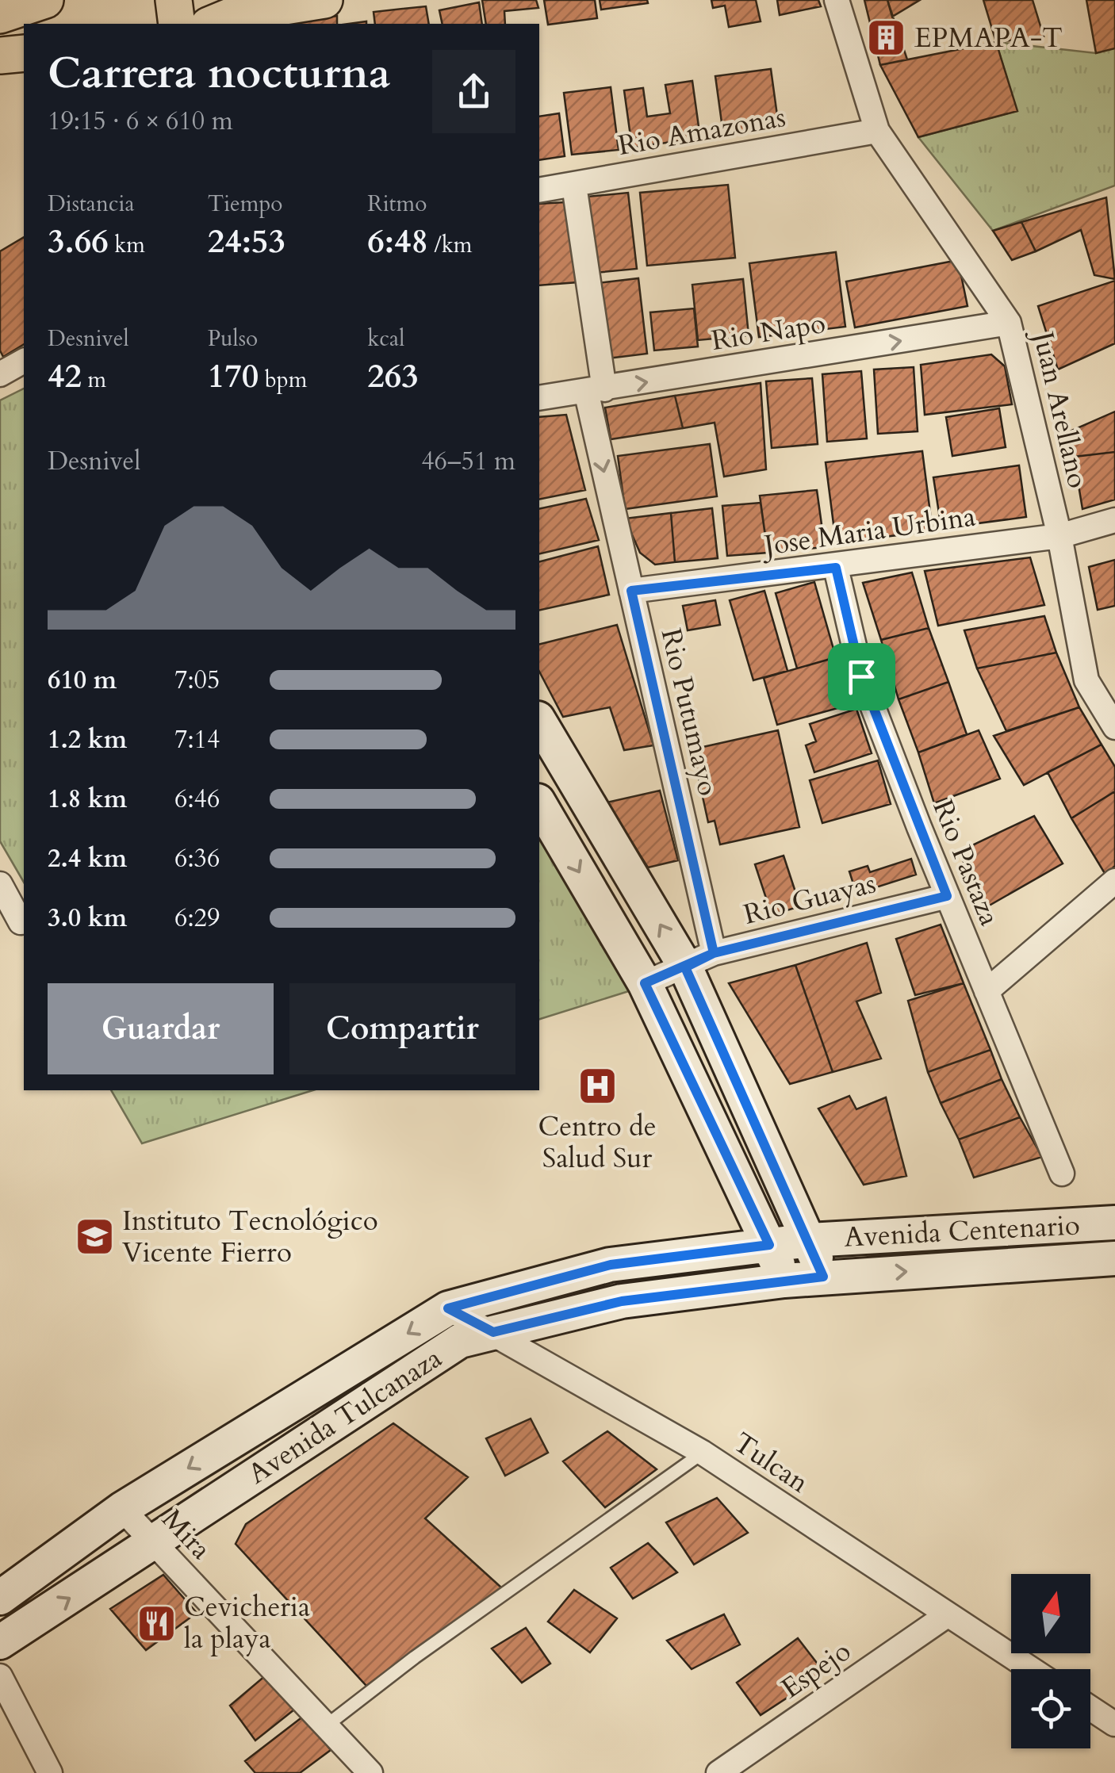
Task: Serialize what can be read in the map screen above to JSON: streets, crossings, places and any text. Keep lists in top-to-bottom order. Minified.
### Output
{"streets":{"street":["Rio Amazonas","Rio Napo","Juan Arellano","Jose Maria Urbina","Rio Putumayo","Rio Pastaza","Rio Guayas","Avenida Centenario","Avenida Tulcanaza","Tulcan","Mira","Espejo"]},"crossings":[["Rio Amazonas","Juan Arellano"],["Rio Amazonas","Rio Putumayo"],["Rio Napo","Juan Arellano"],["Rio Napo","Rio Putumayo"],["Juan Arellano","Jose Maria Urbina"],["Jose Maria Urbina","Rio Putumayo"],["Jose Maria Urbina","Rio Pastaza"],["Rio Putumayo","Rio Guayas"],["Rio Putumayo","Avenida Centenario"],["Rio Pastaza","Rio Guayas"],["Rio Guayas","Avenida Centenario"],["Avenida Centenario","Avenida Tulcanaza"],["Avenida Tulcanaza","Tulcan"],["Avenida Tulcanaza","Mira"],["Tulcan","Espejo"]],"one_way":["Rio Napo"],"places":{"building":["EPMAPA-T"],"hospital":["Centro de Salud Sur"],"school or university":["Instituto Tecnológico Vicente Fierro"],"restaurant":["Cevicheria la playa"]},"north":"top","page":{"heading":["Carrera nocturna","19:15 · 6 × 610 m"],"stats":[["Distancia","3.66 km"],["Tiempo","24:53"],["Ritmo","6:48 /km"],["Desnivel","42 m"],["Pulso","170 bpm"],["kcal","263"]],"chart":["Desnivel","46–51 m"],"list":[{"name":"610 m","note":"7:05"},{"name":"1.2 km","note":"7:14"},{"name":"1.8 km","note":"6:46"},{"name":"2.4 km","note":"6:36"},{"name":"3.0 km","note":"6:29"}],"buttons":["Guardar","Compartir"]}}
